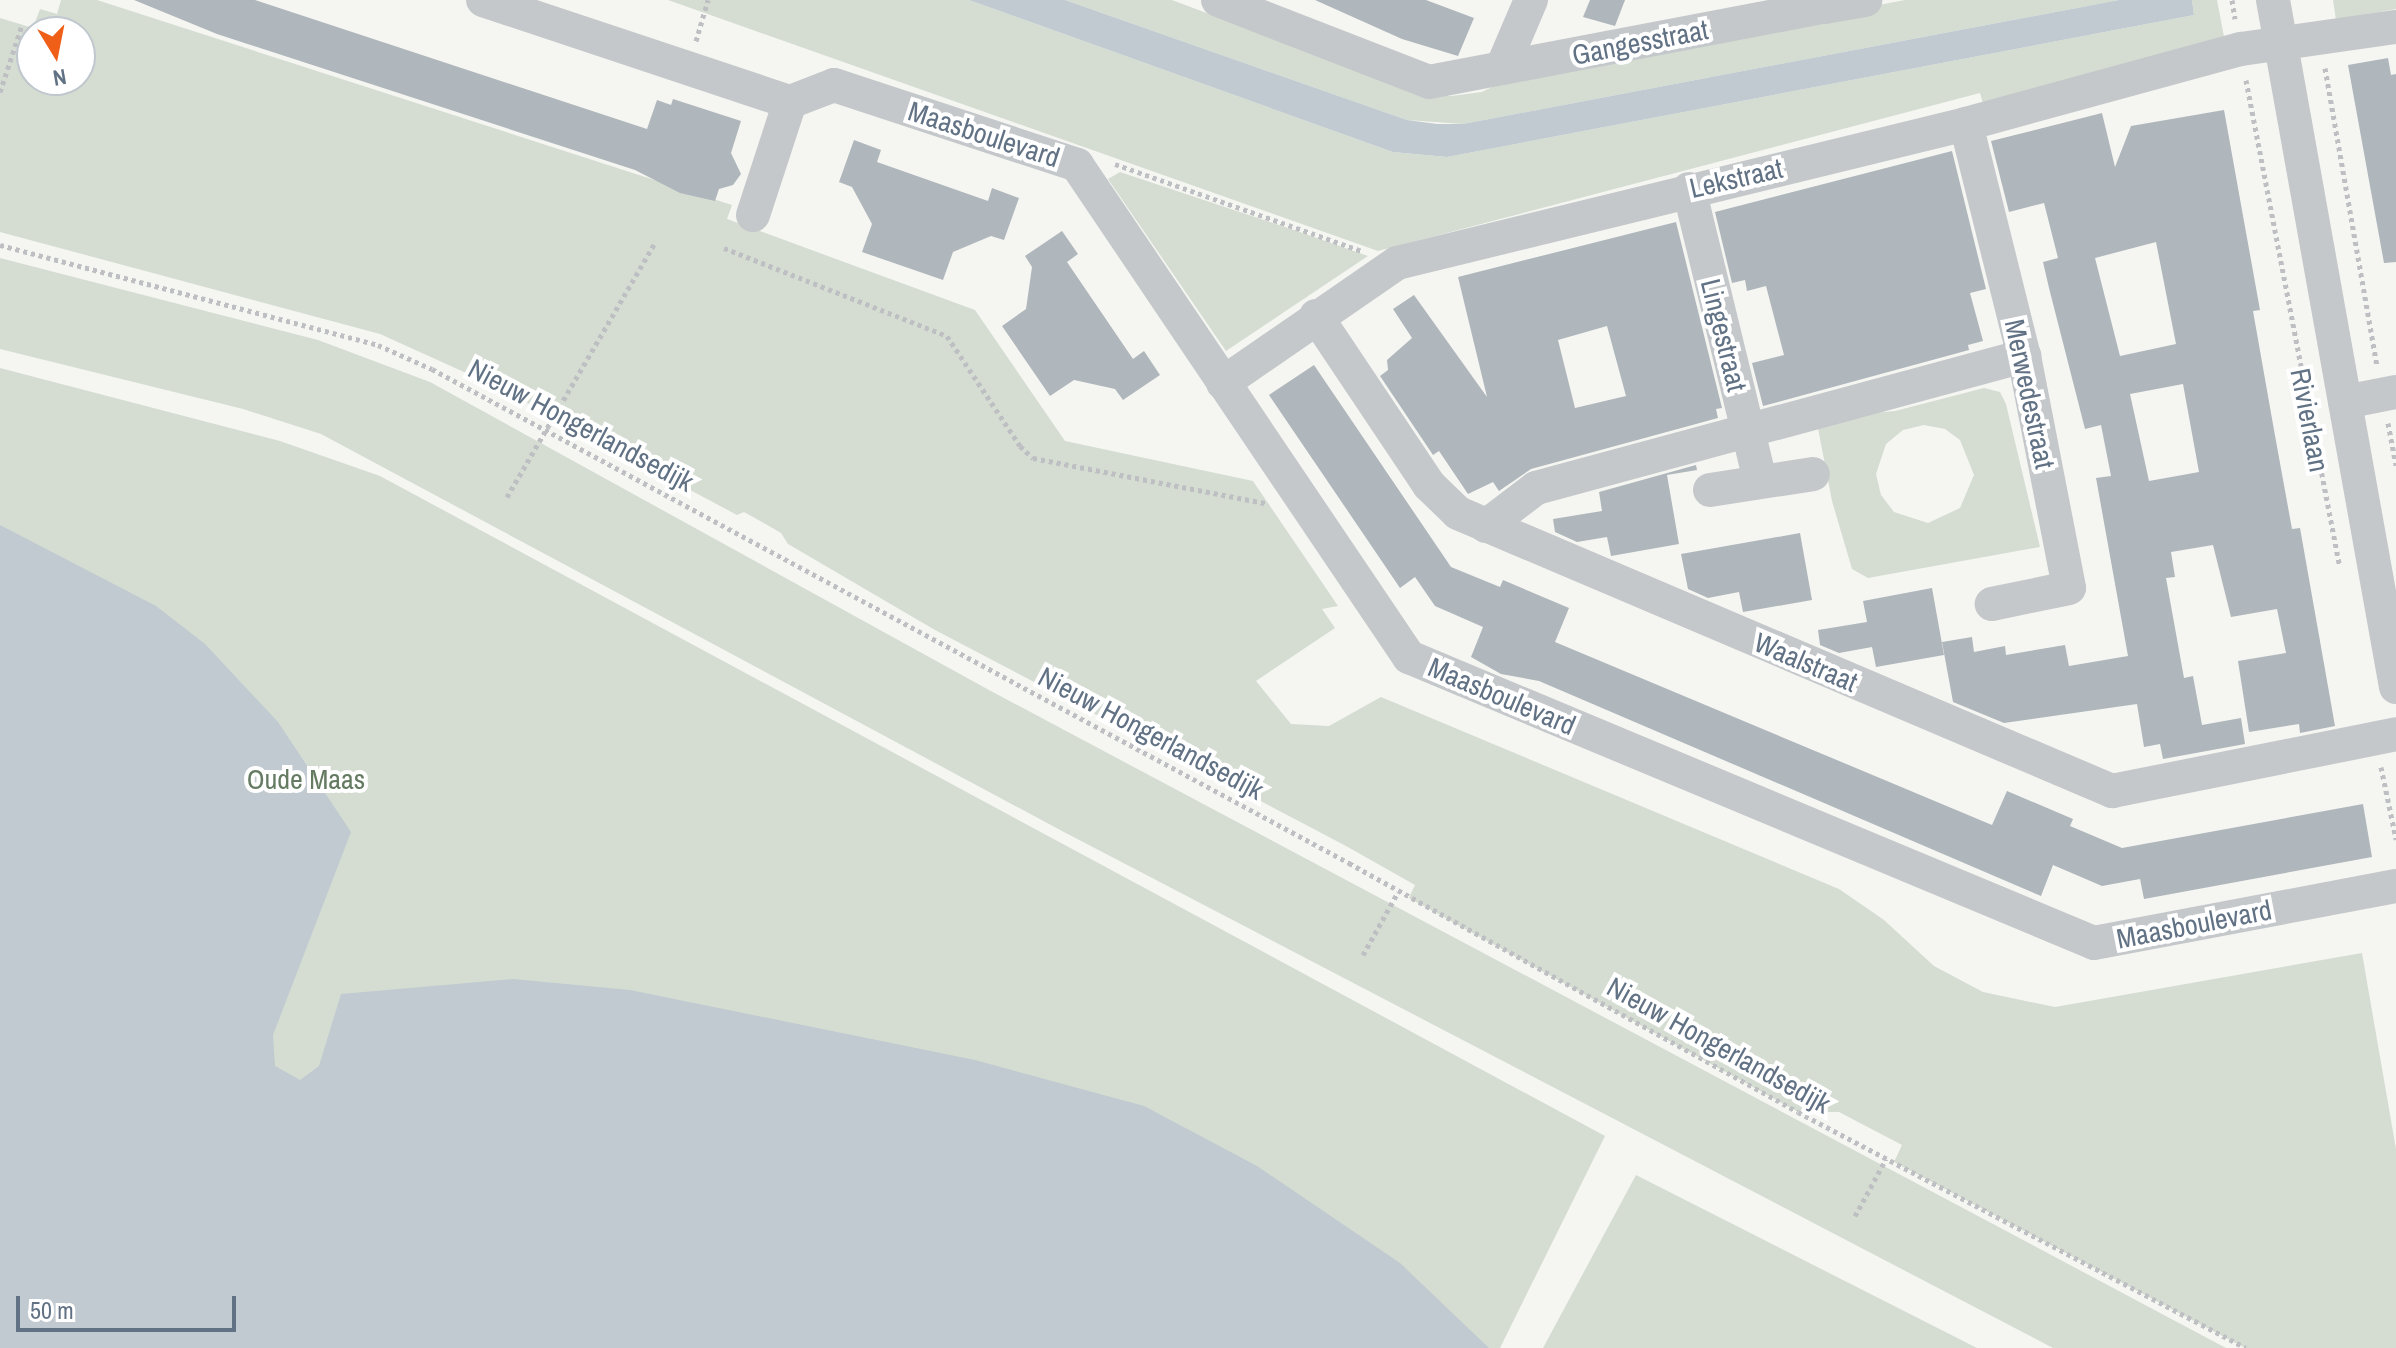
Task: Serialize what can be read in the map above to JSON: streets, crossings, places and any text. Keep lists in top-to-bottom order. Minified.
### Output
{"streets":{"street":["Gangesstraat","Maasboulevard","Lekstraat","Lingestraat","Merwedestraat","Rivierlaan","Waalstraat"],"path":["Nieuw Hongerlandsedijk"]},"crossings":[["Maasboulevard","Lekstraat"],["Lekstraat","Lingestraat"],["Lekstraat","Merwedestraat"],["Lekstraat","Rivierlaan"],["Lekstraat","Waalstraat"]],"parks":["Oude Maas"],"scale_bar":"50 m","north":"bottom"}
